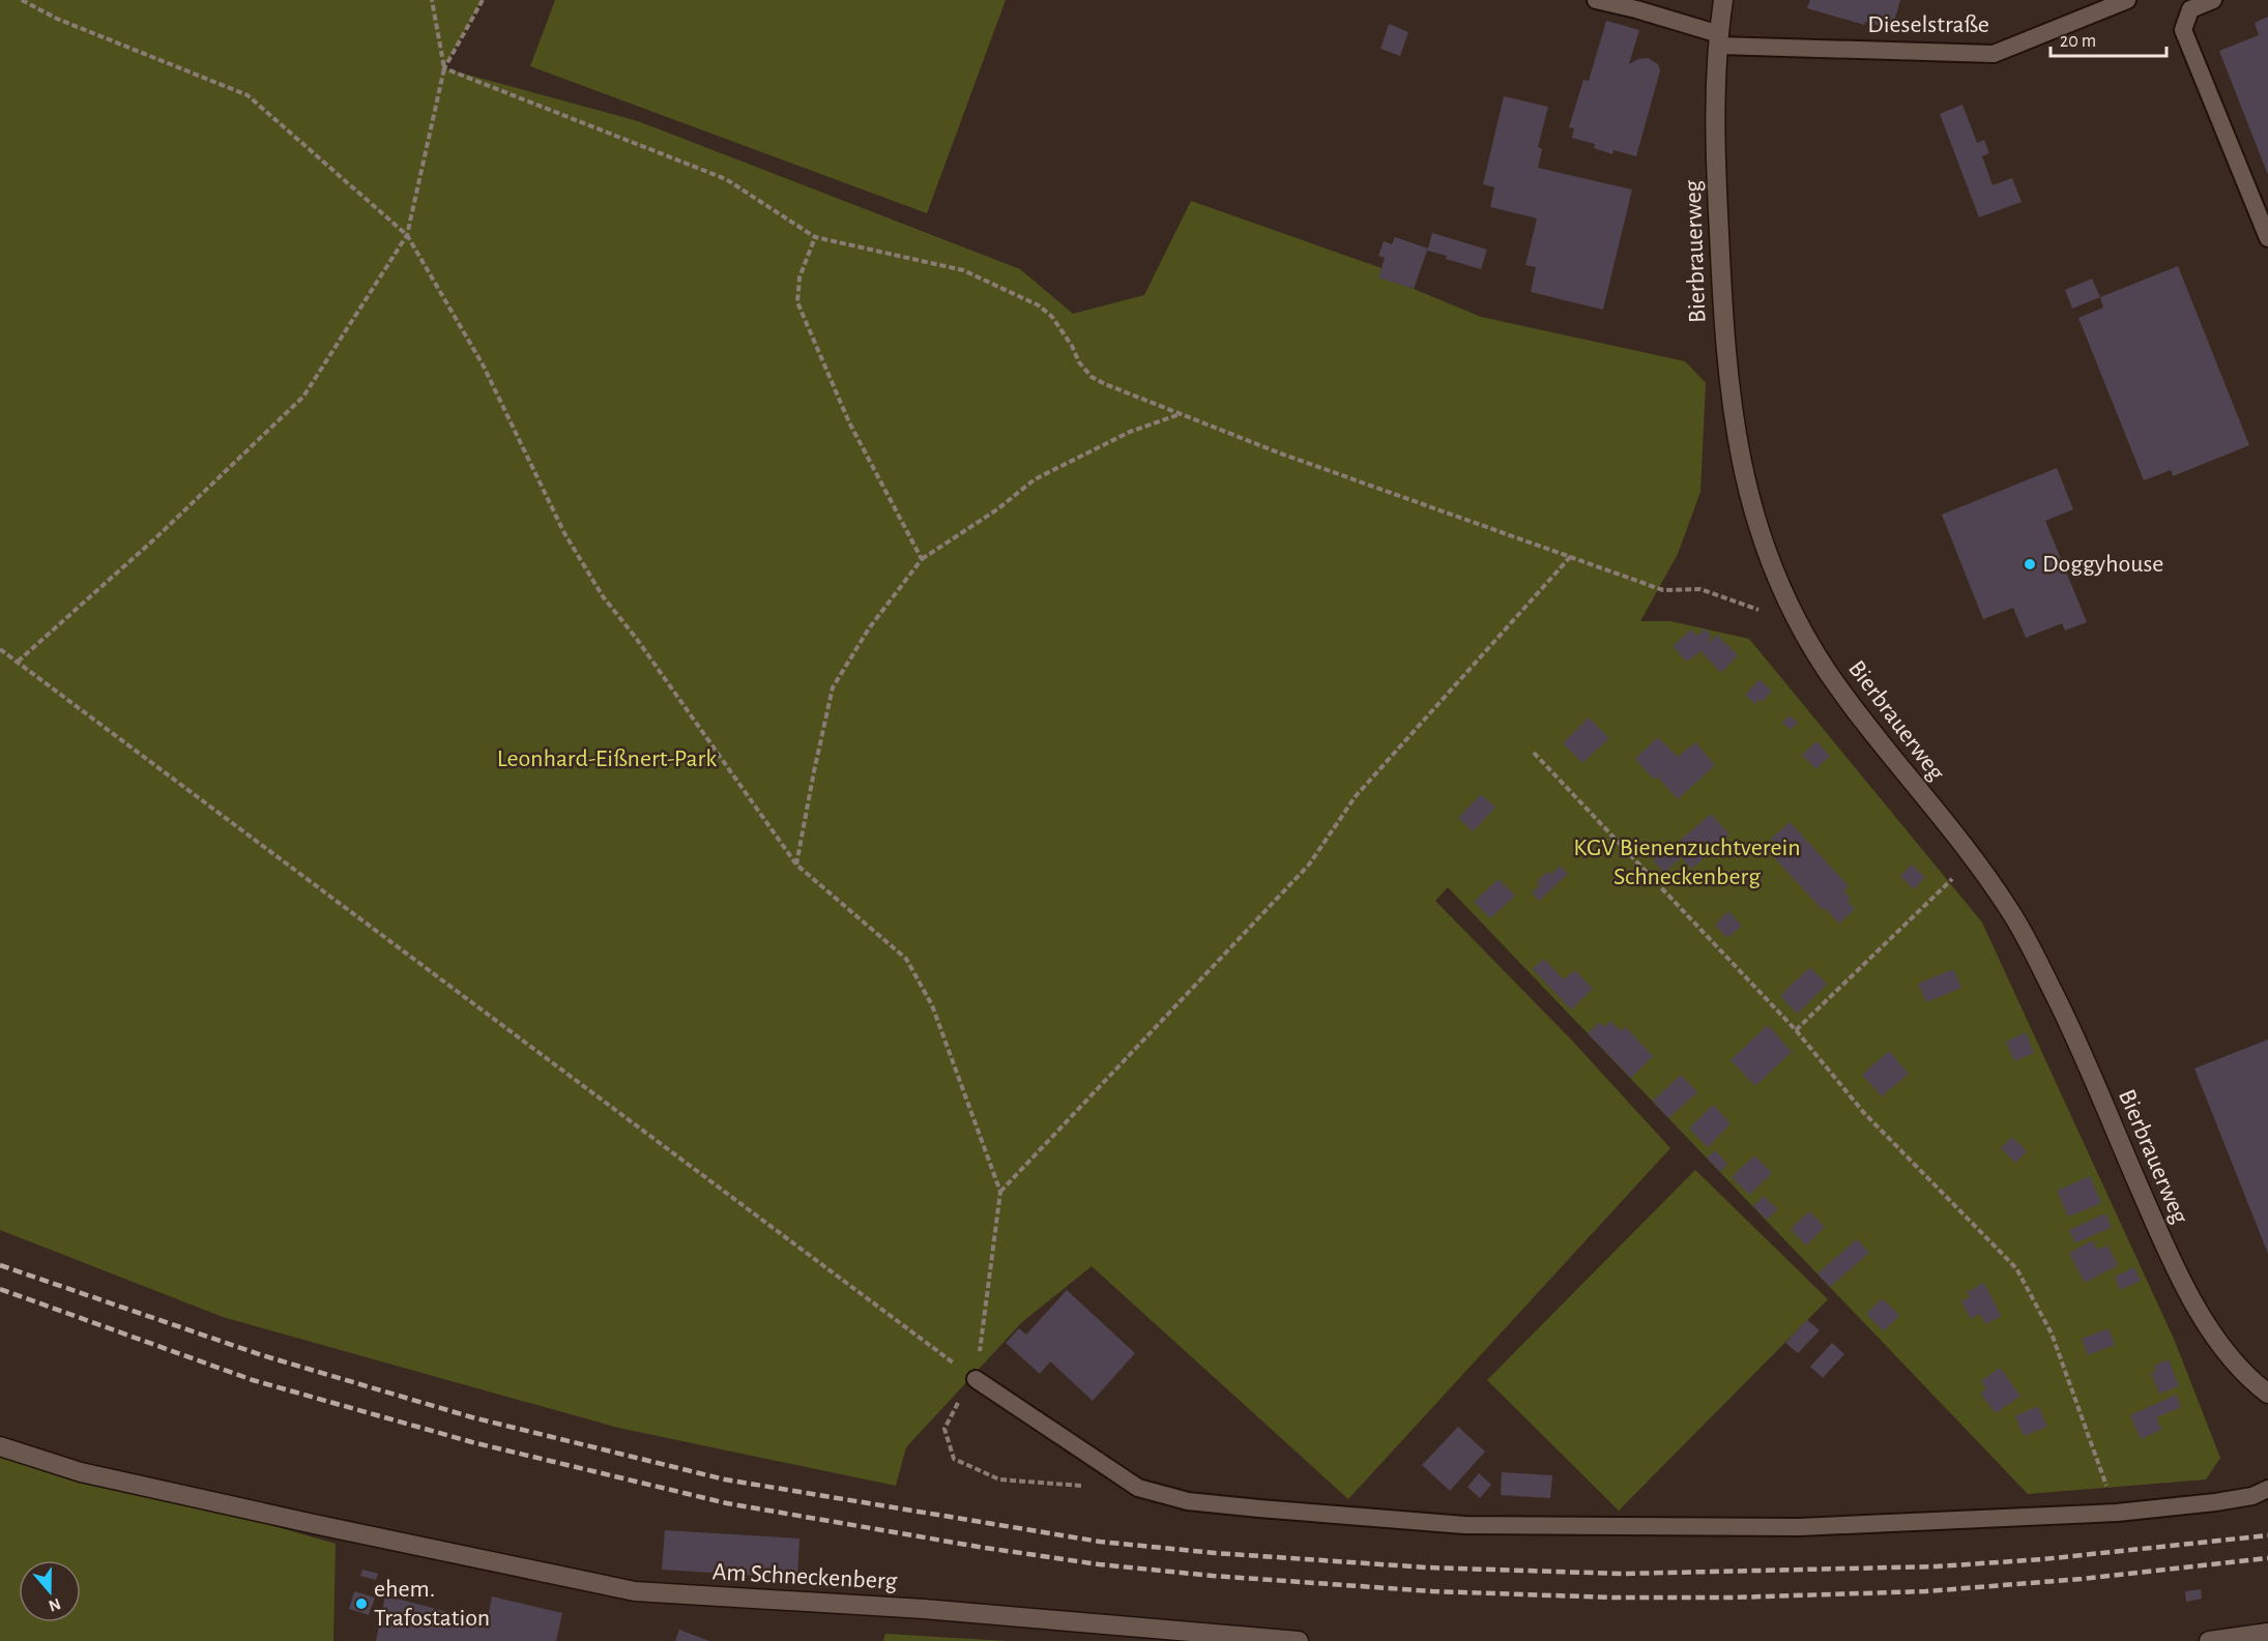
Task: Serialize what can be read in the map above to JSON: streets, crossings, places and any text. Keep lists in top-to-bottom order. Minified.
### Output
{"streets":{"street":["Bierbrauerweg","Am Schneckenberg"],"lane":["Dieselstraße"]},"crossings":[["Dieselstraße","Bierbrauerweg"]],"parks":["Leonhard-Eißnert-Park","KGV Bienenzuchtverein Schneckenberg"],"places":["Doggyhouse","ehem. Trafostation"],"scale_bar":"20 m","north":"bottom"}
